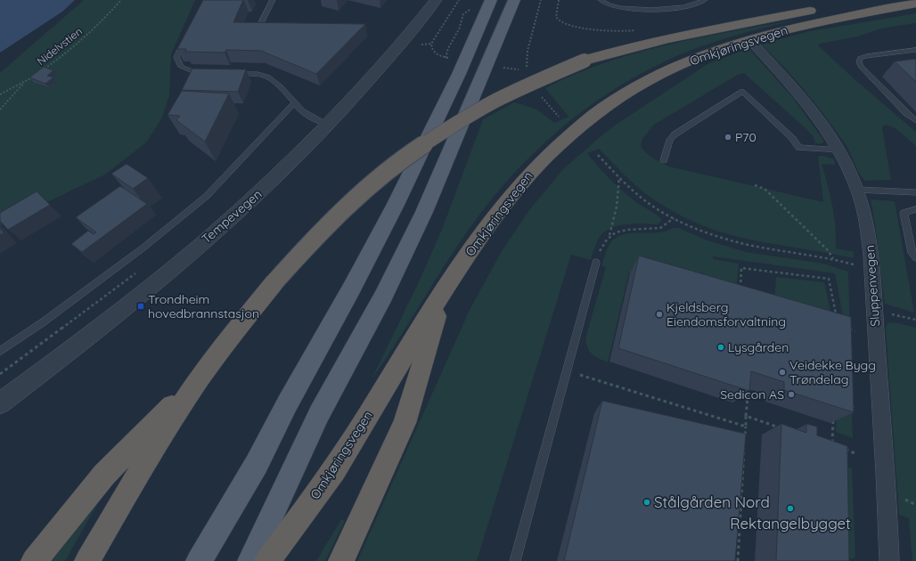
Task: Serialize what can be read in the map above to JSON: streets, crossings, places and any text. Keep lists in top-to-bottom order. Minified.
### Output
{"streets":{"highway":["Omkjøringsvegen"],"street":["Tempevegen","Sluppenvegen"],"path":["Nidelvstien"]},"places":{"other":["P70","Kjeldsberg Eiendomsforvaltning","Lysgården","Veidekke Bygg Trøndelag","Sedicon AS","Stålgården Nord","Rektangelbygget"],"transit":["Trondheim hovedbrannstasjon"]}}
